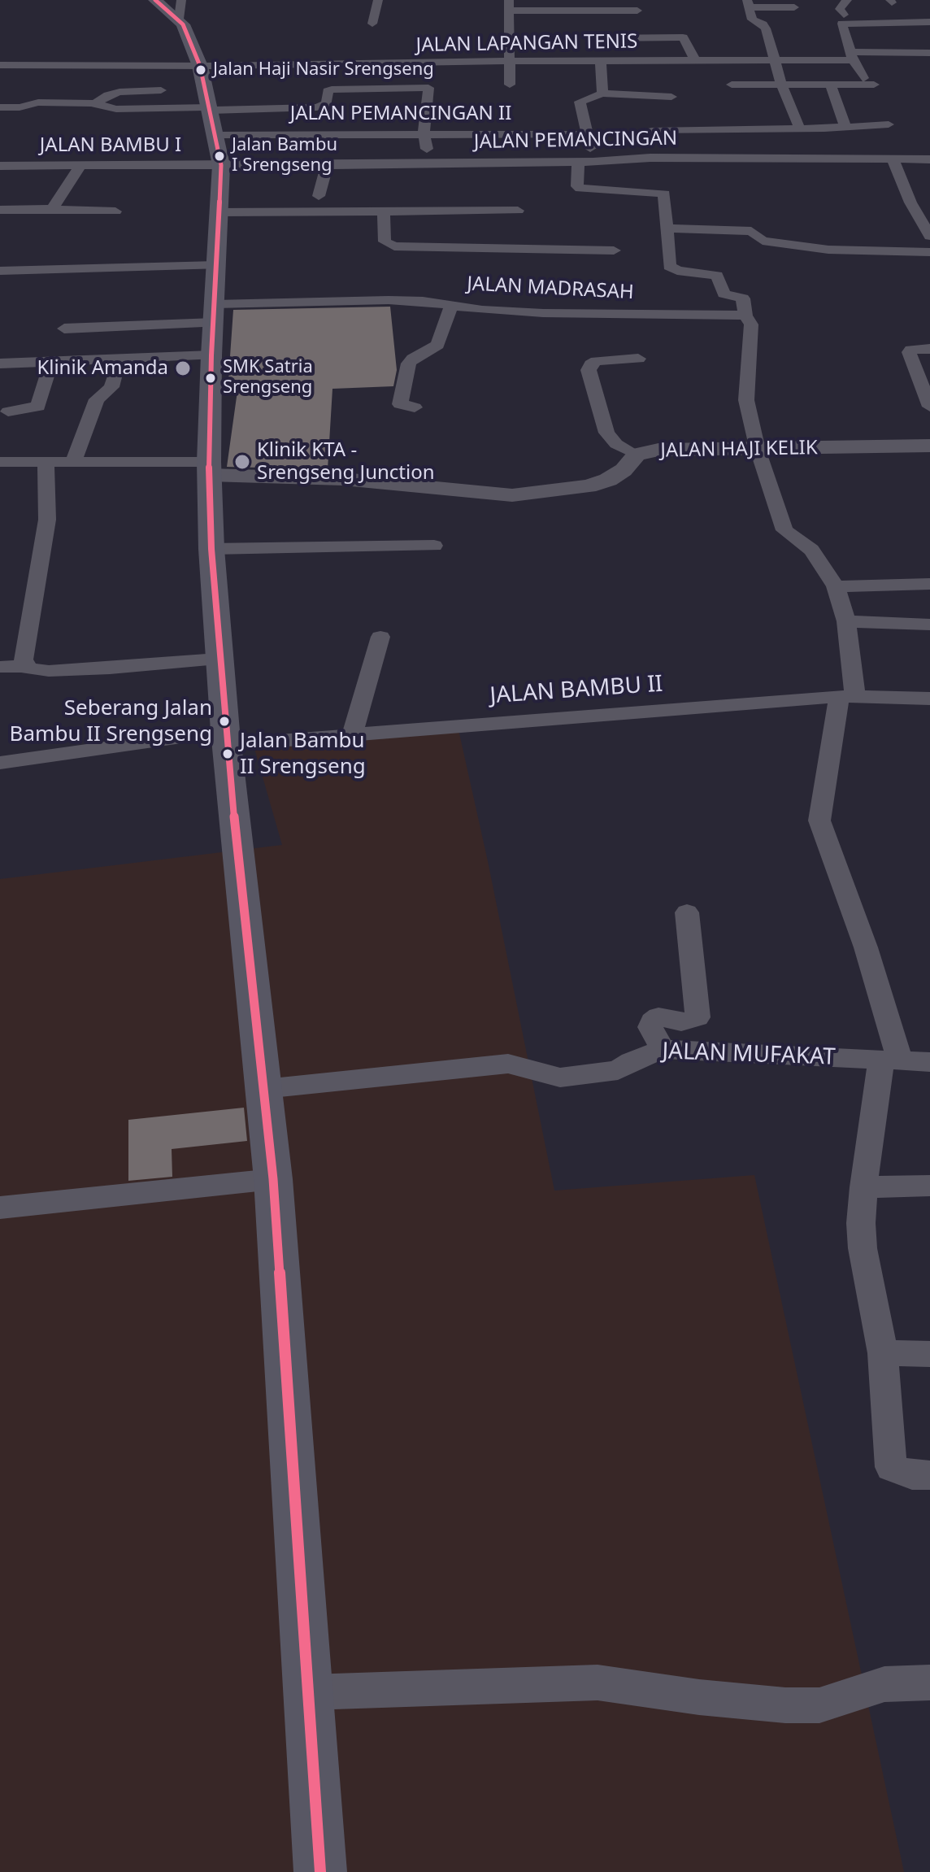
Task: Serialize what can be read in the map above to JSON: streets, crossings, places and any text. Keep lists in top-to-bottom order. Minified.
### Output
{"streets":{"street":["JALAN LAPANGAN TENIS","JALAN PEMANCINGAN II","JALAN PEMANCINGAN","JALAN BAMBU I","JALAN MADRASAH","JALAN HAJI KELIK","JALAN BAMBU II","JALAN MUFAKAT"]},"crossings":[["JALAN PEMANCINGAN II","JALAN PEMANCINGAN"],["JALAN PEMANCINGAN II","JALAN BAMBU I"],["JALAN PEMANCINGAN","JALAN BAMBU I"]],"places":["Jalan Haji Nasir Srengseng","Jalan Bambu I Srengseng","Klinik Amanda","SMK Satria Srengseng","Klinik KTA - Srengseng Junction","Seberang Jalan Bambu II Srengseng","Jalan Bambu II Srengseng"]}
